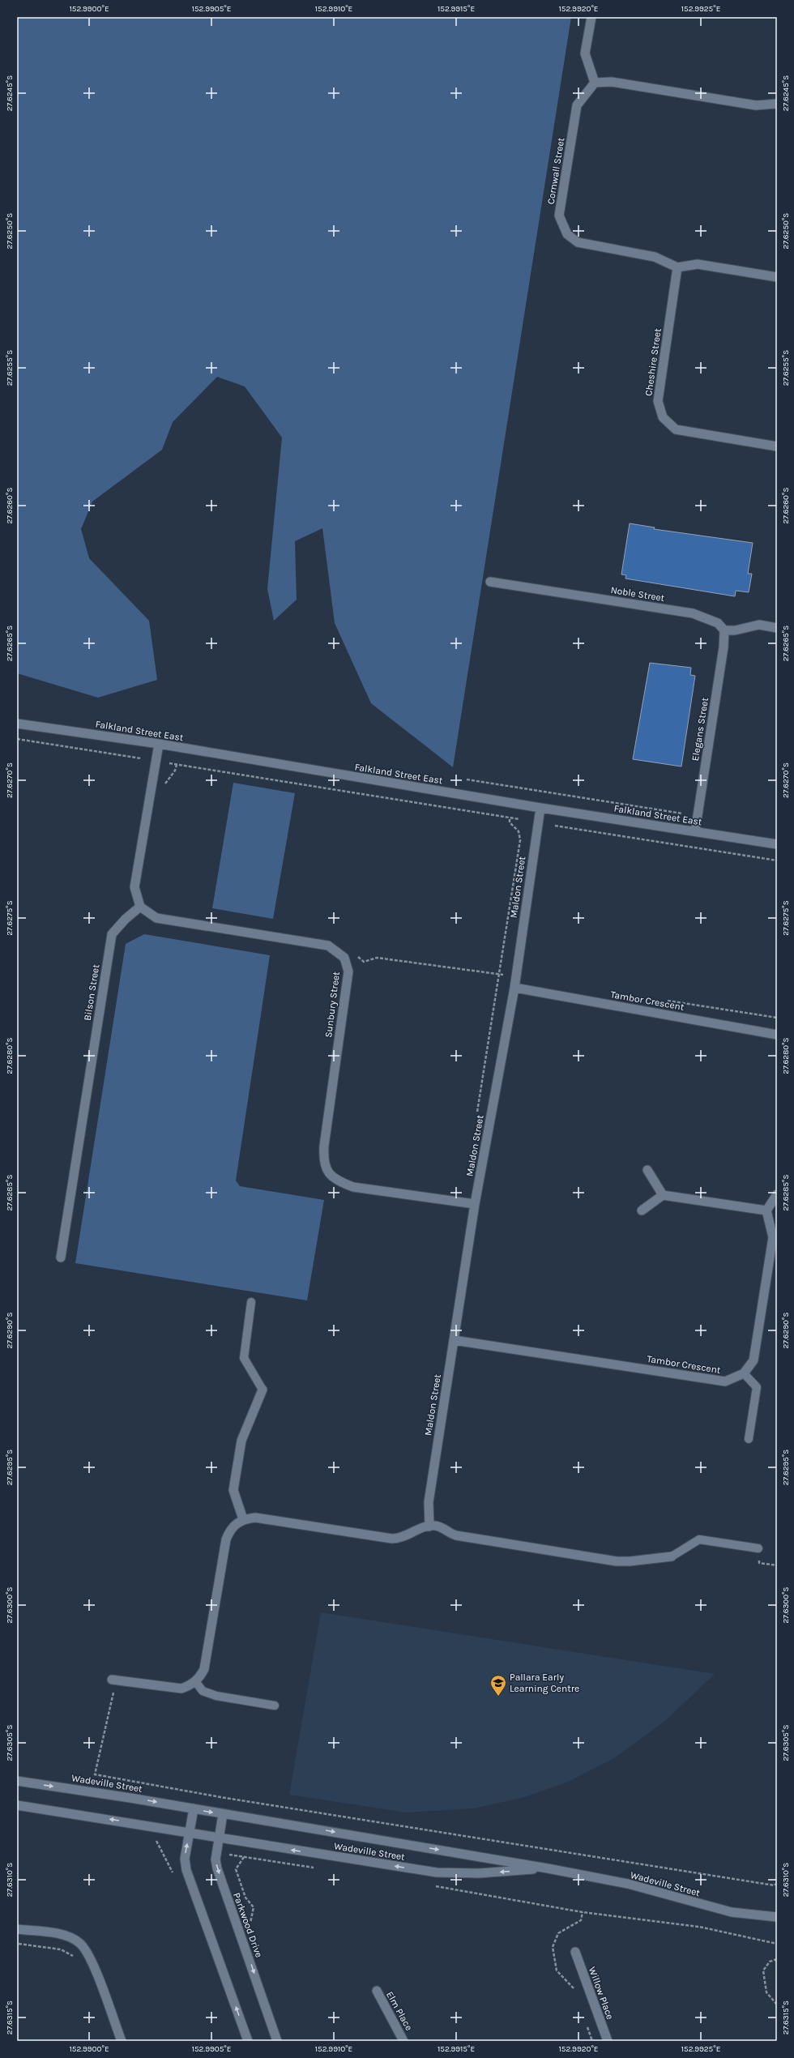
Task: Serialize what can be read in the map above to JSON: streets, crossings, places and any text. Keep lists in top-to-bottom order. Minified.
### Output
{"streets":{"street":["Cornwall Street","Cheshire Street","Noble Street","Elegans Street","Falkland Street East","Maldon Street","Bilson Street","Tambor Crescent","Sunbury Street","Wadeville Street","Parkwood Drive","Willow Place","Elm Place"]},"crossings":[["Cornwall Street","Cheshire Street"],["Noble Street","Elegans Street"],["Elegans Street","Falkland Street East"],["Falkland Street East","Maldon Street"],["Maldon Street","Tambor Crescent"],["Maldon Street","Sunbury Street"],["Bilson Street","Sunbury Street"],["Wadeville Street","Parkwood Drive"]],"places":{"school or university":["Pallara Early Learning Centre"]},"coordinates":["152.9900°E","152.9905°E","152.9910°E","152.9915°E","152.9920°E","152.9925°E","27.6245°S","27.6250°S","27.6255°S","27.6260°S","27.6265°S","27.6270°S","27.6275°S","27.6280°S","27.6285°S","27.6290°S","27.6295°S","27.6300°S","27.6305°S","27.6310°S","27.6315°S"]}
